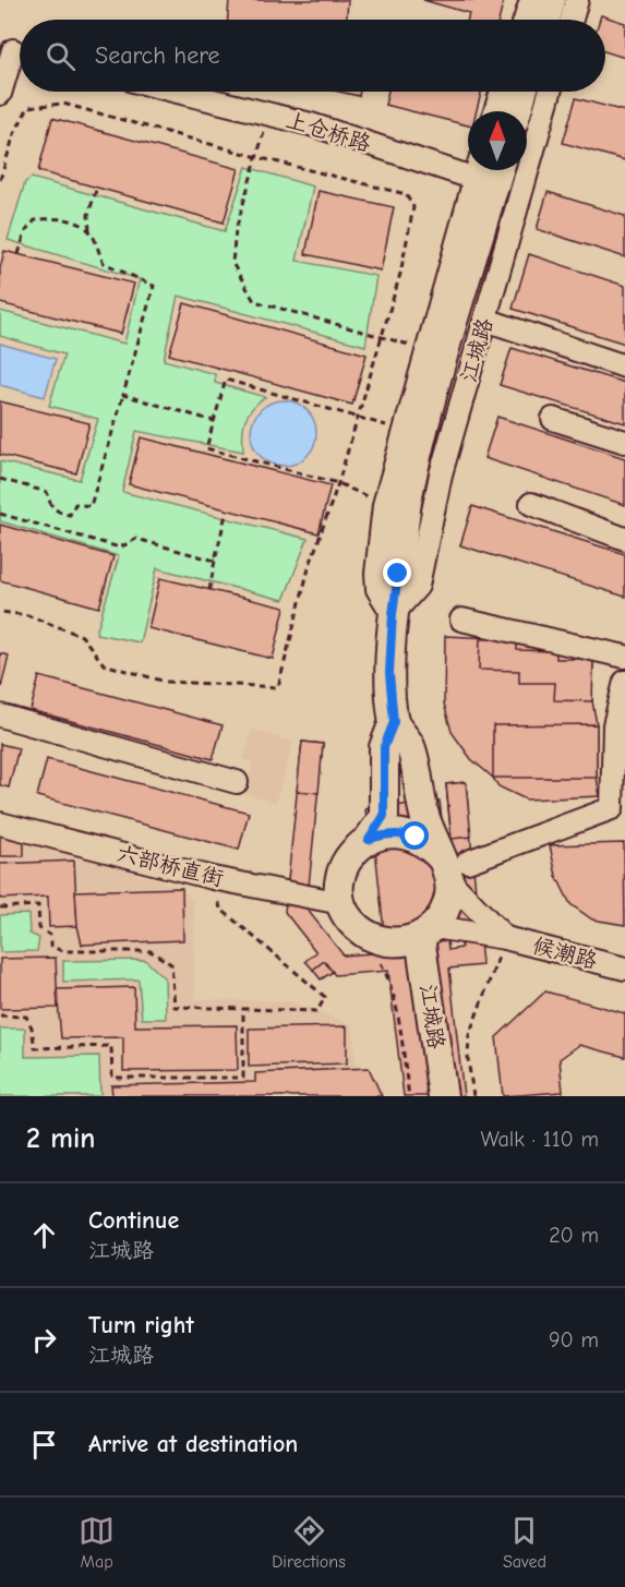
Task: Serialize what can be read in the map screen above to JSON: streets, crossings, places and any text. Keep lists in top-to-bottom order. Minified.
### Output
{"streets":{"main road":["江城路"],"street":["上仓桥路","六部桥直街","候潮路"]},"crossings":[["上仓桥路","江城路"],["江城路","六部桥直街"],["江城路","候潮路"],["六部桥直街","候潮路"]],"north":"top","page":{"search":"Search here","heading":["2 min","Walk · 110 m"],"list":[["Continue","江城路","20 m"],["Turn right","江城路","90 m"],"Arrive at destination"],"nav":["Map","Directions","Saved"]}}
